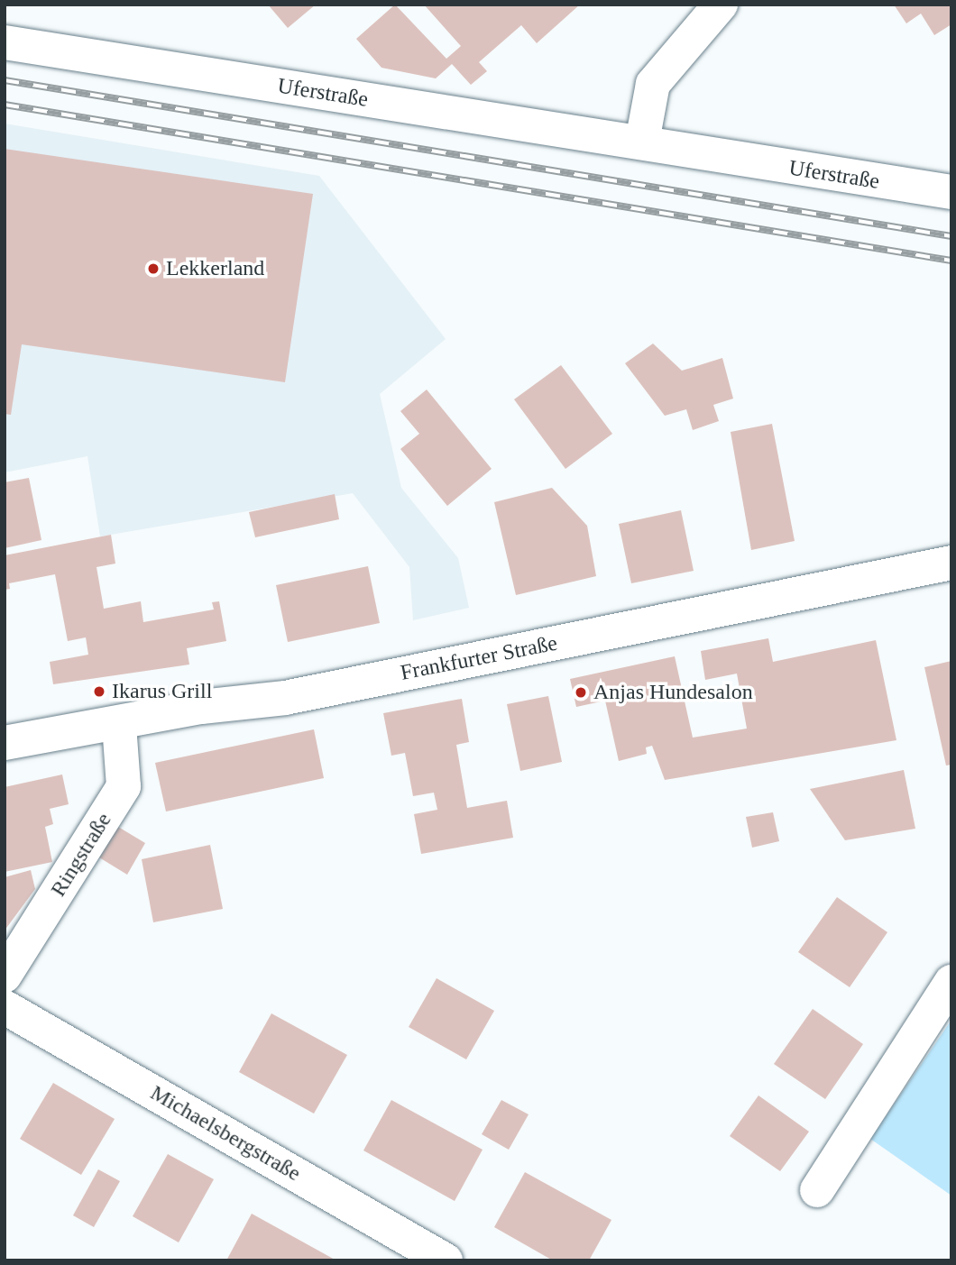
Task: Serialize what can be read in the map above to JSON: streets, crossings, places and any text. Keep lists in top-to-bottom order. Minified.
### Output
{"streets":{"street":["Uferstraße","Frankfurter Straße","Ringstraße","Michaelsbergstraße"]},"crossings":[["Frankfurter Straße","Ringstraße"]],"places":["Lekkerland","Ikarus Grill","Anjas Hundesalon"]}
